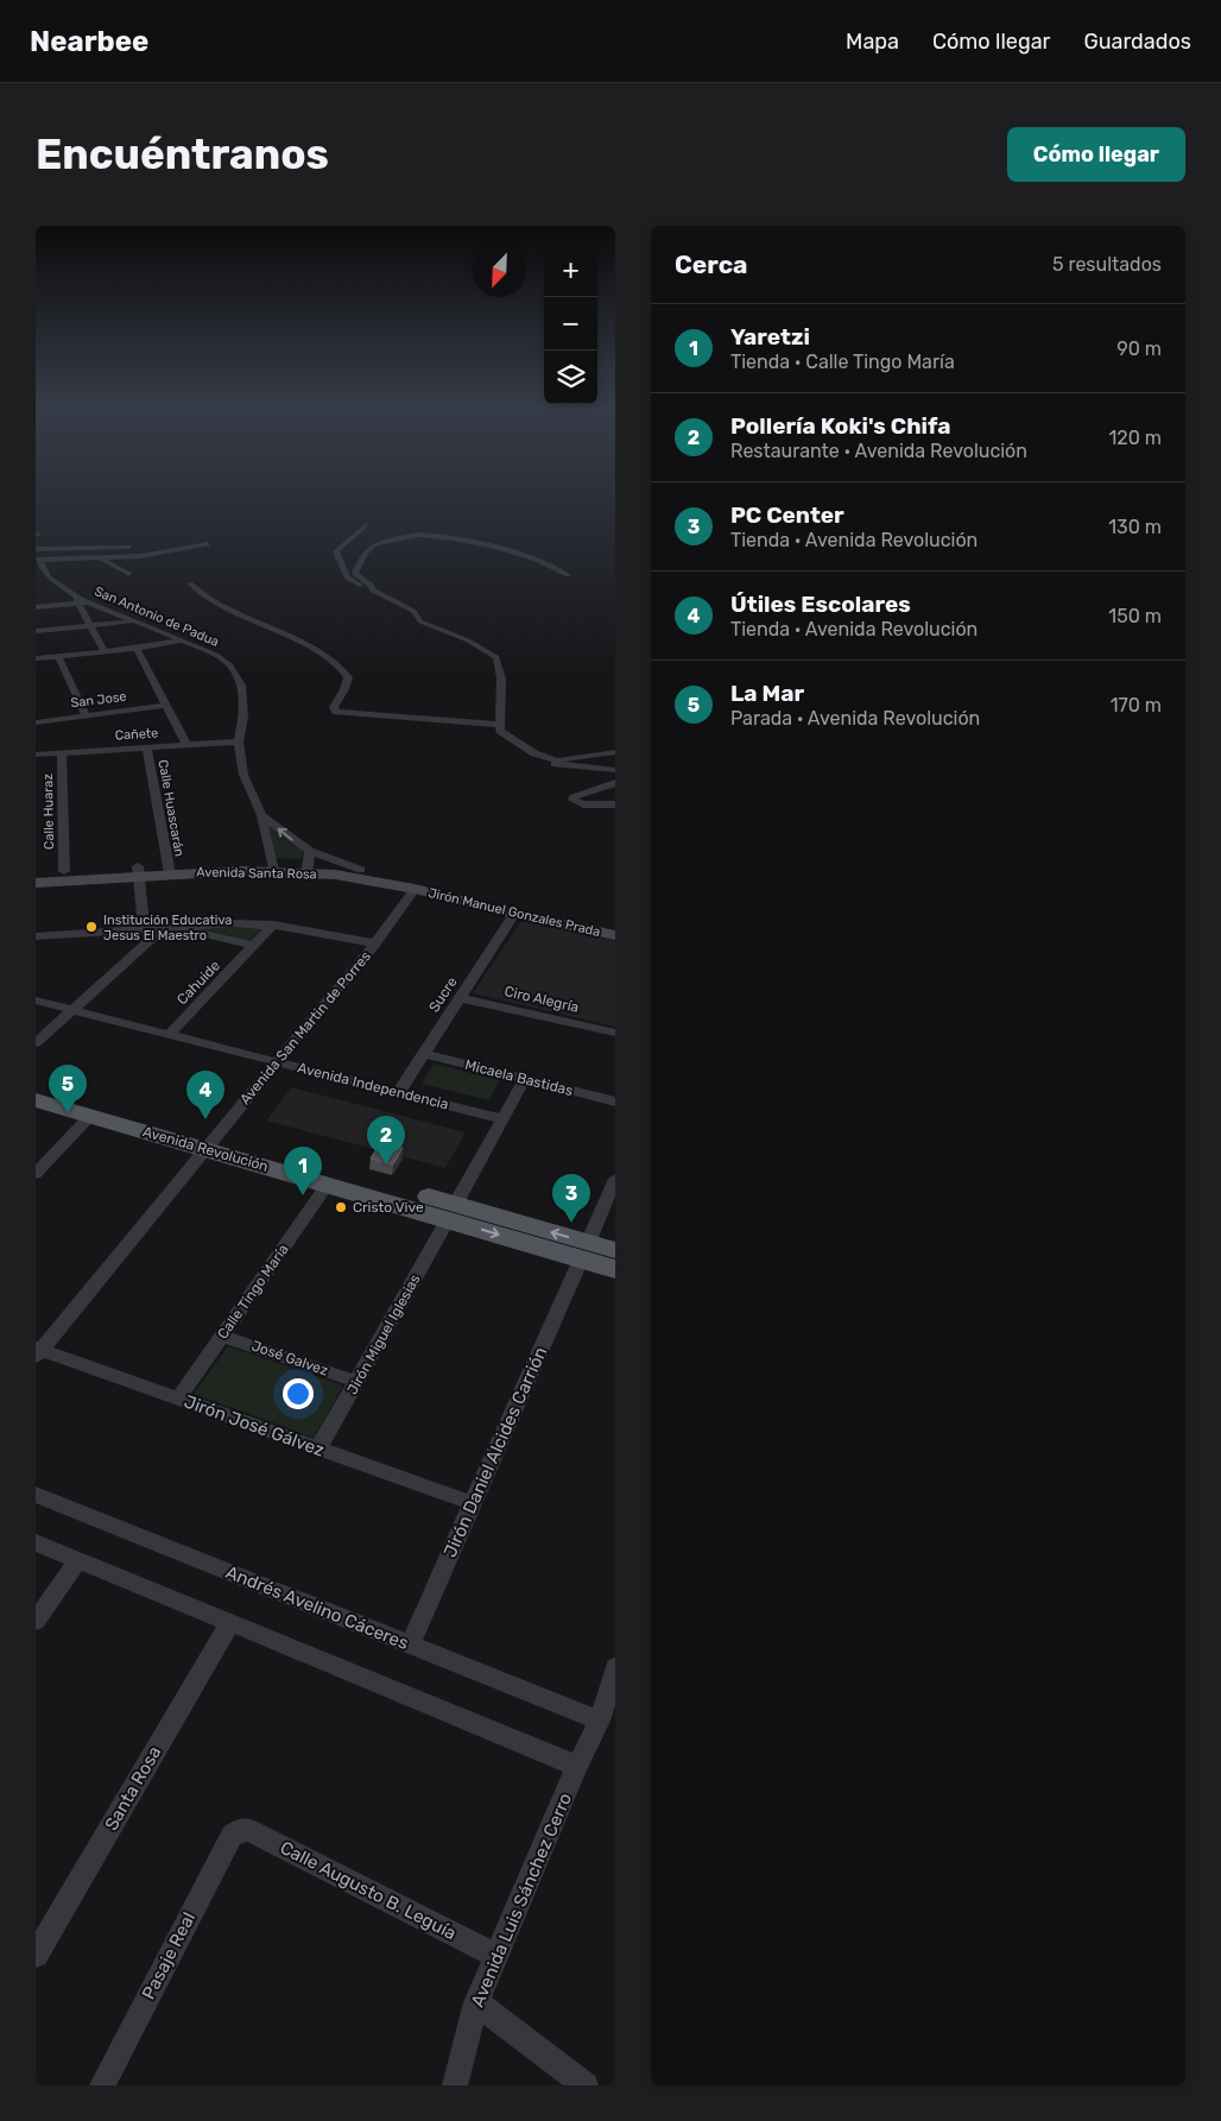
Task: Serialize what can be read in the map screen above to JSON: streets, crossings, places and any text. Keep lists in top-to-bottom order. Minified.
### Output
{"streets":{"main road":["Avenida Revolución"],"street":["San Antonio de Padua","San Jose","Cañete","Calle Huascarán","Calle Huaraz","Avenida Santa Rosa","Jirón Manuel Gonzales Prada","Cahuide","Sucre","Ciro Alegría","Avenida San Martin de Porres","Micaela Bastidas","Avenida Independencia","Calle Tingo María","Jirón Miguel Iglesias","José Galvez","Jirón José Gálvez","Jirón Daniel Alcides Carrión","Andrés Avelino Cáceres","Santa Rosa","Calle Augusto B. Leguía","Avenida Luis Sánchez Cerro","Pasaje Real"]},"crossings":[["San Antonio de Padua","Cañete"],["San Antonio de Padua","Avenida Santa Rosa"],["Cañete","Calle Huascarán"],["Cañete","Calle Huaraz"],["Calle Huascarán","Avenida Santa Rosa"],["Calle Huaraz","Avenida Santa Rosa"],["Avenida Santa Rosa","Jirón Manuel Gonzales Prada"],["Avenida Santa Rosa","Avenida San Martin de Porres"],["Jirón Manuel Gonzales Prada","Sucre"],["Jirón Manuel Gonzales Prada","Avenida San Martin de Porres"],["Cahuide","Avenida Independencia"],["Sucre","Ciro Alegría"],["Sucre","Micaela Bastidas"],["Sucre","Avenida Independencia"],["Avenida San Martin de Porres","Avenida Independencia"],["Avenida San Martin de Porres","Avenida Revolución"],["Avenida San Martin de Porres","Jirón José Gálvez"],["Micaela Bastidas","Jirón Miguel Iglesias"],["Avenida Independencia","Jirón Miguel Iglesias"],["Avenida Revolución","Calle Tingo María"],["Avenida Revolución","Jirón Miguel Iglesias"],["Avenida Revolución","Jirón Daniel Alcides Carrión"],["Calle Tingo María","José Galvez"],["Calle Tingo María","Jirón José Gálvez"],["Jirón Miguel Iglesias","José Galvez"],["Jirón Miguel Iglesias","Jirón José Gálvez"],["Jirón José Gálvez","Jirón Daniel Alcides Carrión"],["Jirón Daniel Alcides Carrión","Andrés Avelino Cáceres"],["Andrés Avelino Cáceres","Avenida Luis Sánchez Cerro"],["Calle Augusto B. Leguía","Avenida Luis Sánchez Cerro"],["Calle Augusto B. Leguía","Pasaje Real"]],"places":["Institución Educativa Jesus El Maestro","Cristo Vive"],"north":"bottom left","page":{"header":"Nearbee","nav":["Mapa","Cómo llegar","Guardados"],"buttons":"Cómo llegar","title":"Encuéntranos","heading":["Cerca","5 resultados"],"map_buttons":["+","−"],"list":[{"mark":"1","name":"Yaretzi","note":"Tienda · Calle Tingo María","value":"90 m"},{"mark":"2","name":"Pollería Koki's Chifa","note":"Restaurante · Avenida Revolución","value":"120 m"},{"mark":"3","name":"PC Center","note":"Tienda · Avenida Revolución","value":"130 m"},{"mark":"4","name":"Útiles Escolares","note":"Tienda · Avenida Revolución","value":"150 m"},{"mark":"5","name":"La Mar","note":"Parada · Avenida Revolución","value":"170 m"}],"pins":["5","4","2","1","3"]}}
